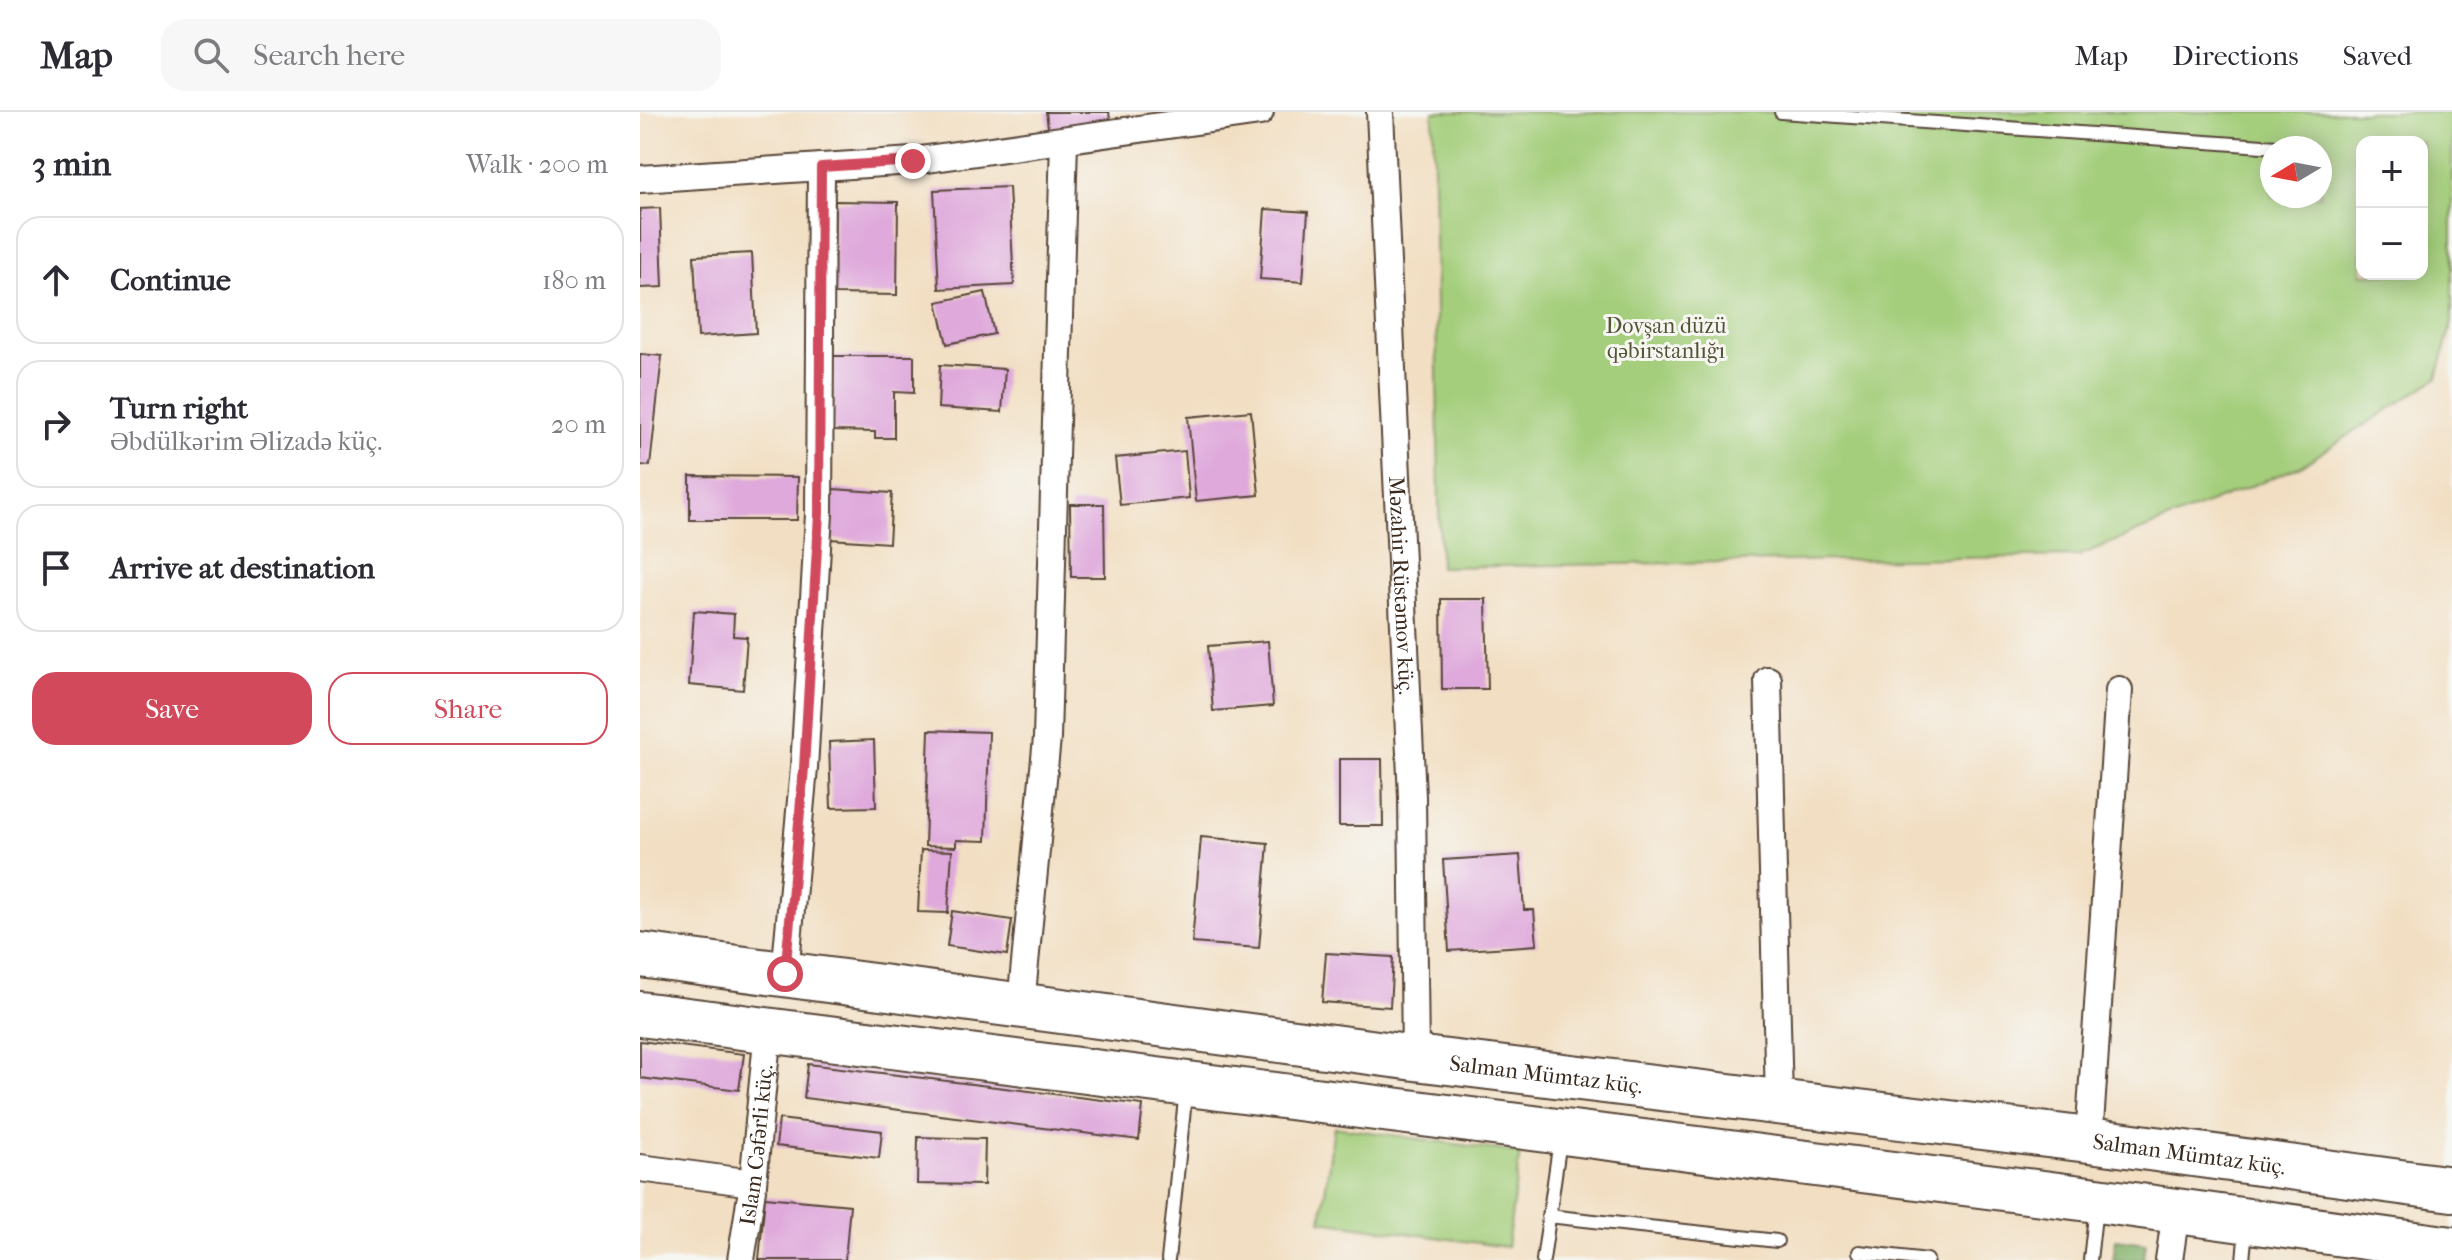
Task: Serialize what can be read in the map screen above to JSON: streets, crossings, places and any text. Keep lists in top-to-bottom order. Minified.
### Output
{"streets":{"highway":["Salman Mümtaz küç."],"street":["Məzahir Rüstəmov küç.","Islam Cəfərli küç."]},"crossings":[["Məzahir Rüstəmov küç.","Salman Mümtaz küç."]],"parks":["Dovşan düzü qəbirstanlığı"],"north":"left","page":{"header":"Map","search":"Search here","nav":["Map","Directions","Saved"],"heading":["3 min","Walk · 200 m"],"map_buttons":["+","−"],"list":[["Continue","180 m"],["Turn right","Əbdülkərim Əlizadə küç.","20 m"],"Arrive at destination"],"buttons":["Save","Share"]}}
